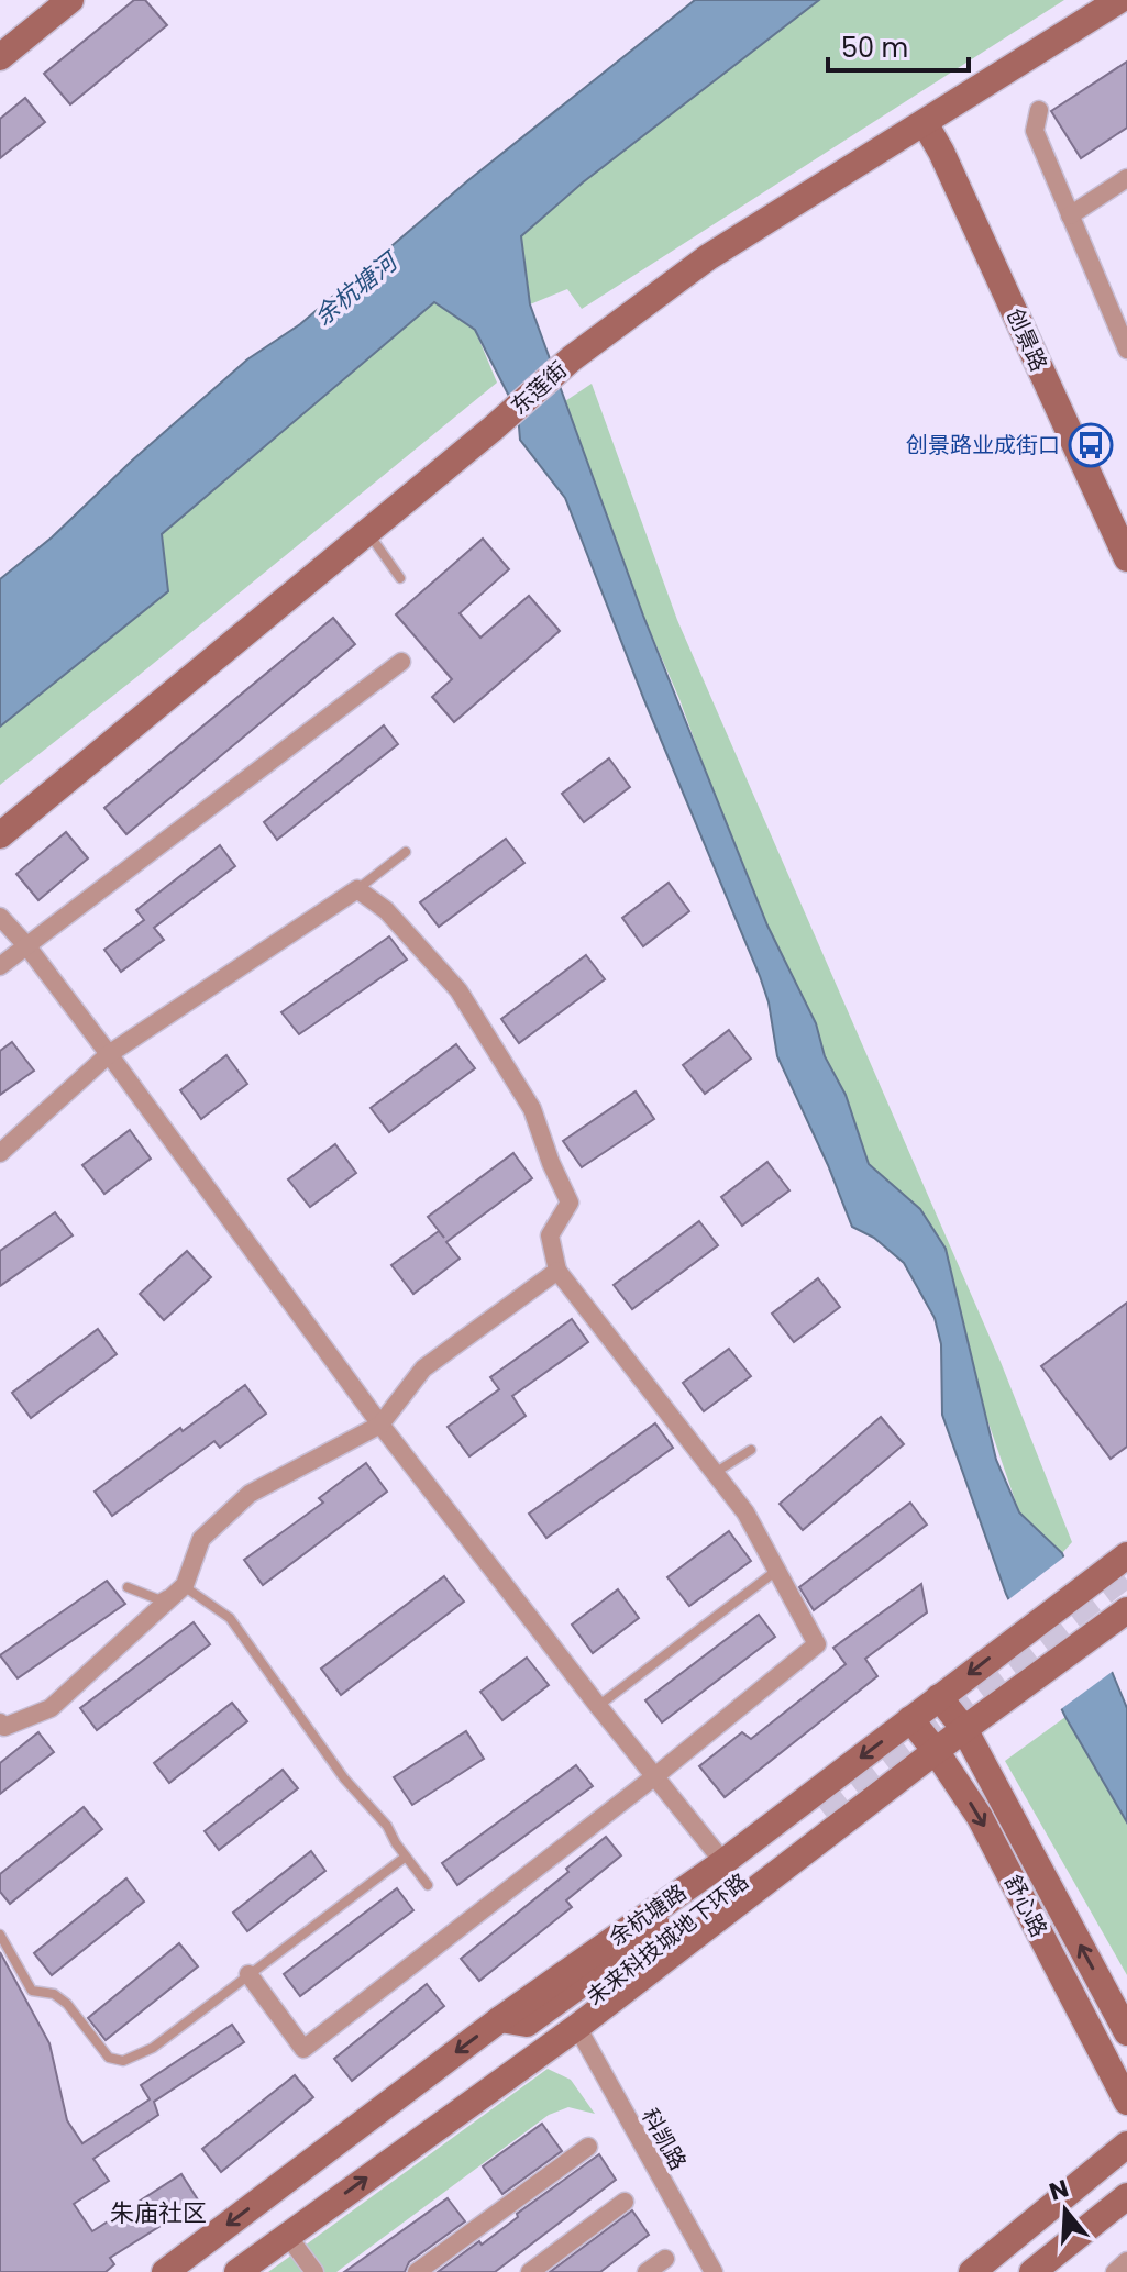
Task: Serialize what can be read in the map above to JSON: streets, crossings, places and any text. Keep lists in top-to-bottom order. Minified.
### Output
{"streets":{"street":["创景路","东莲街","舒心路","余杭塘路","未来科技城地下环路","科凯路"]},"crossings":[["创景路","东莲街"],["舒心路","余杭塘路"],["余杭塘路","未来科技城地下环路"],["余杭塘路","科凯路"]],"districts":["朱庙社区"],"water":["余杭塘河"],"places":{"bus stop":["创景路业成街口"]},"scale_bar":"50 m","north":"top"}
